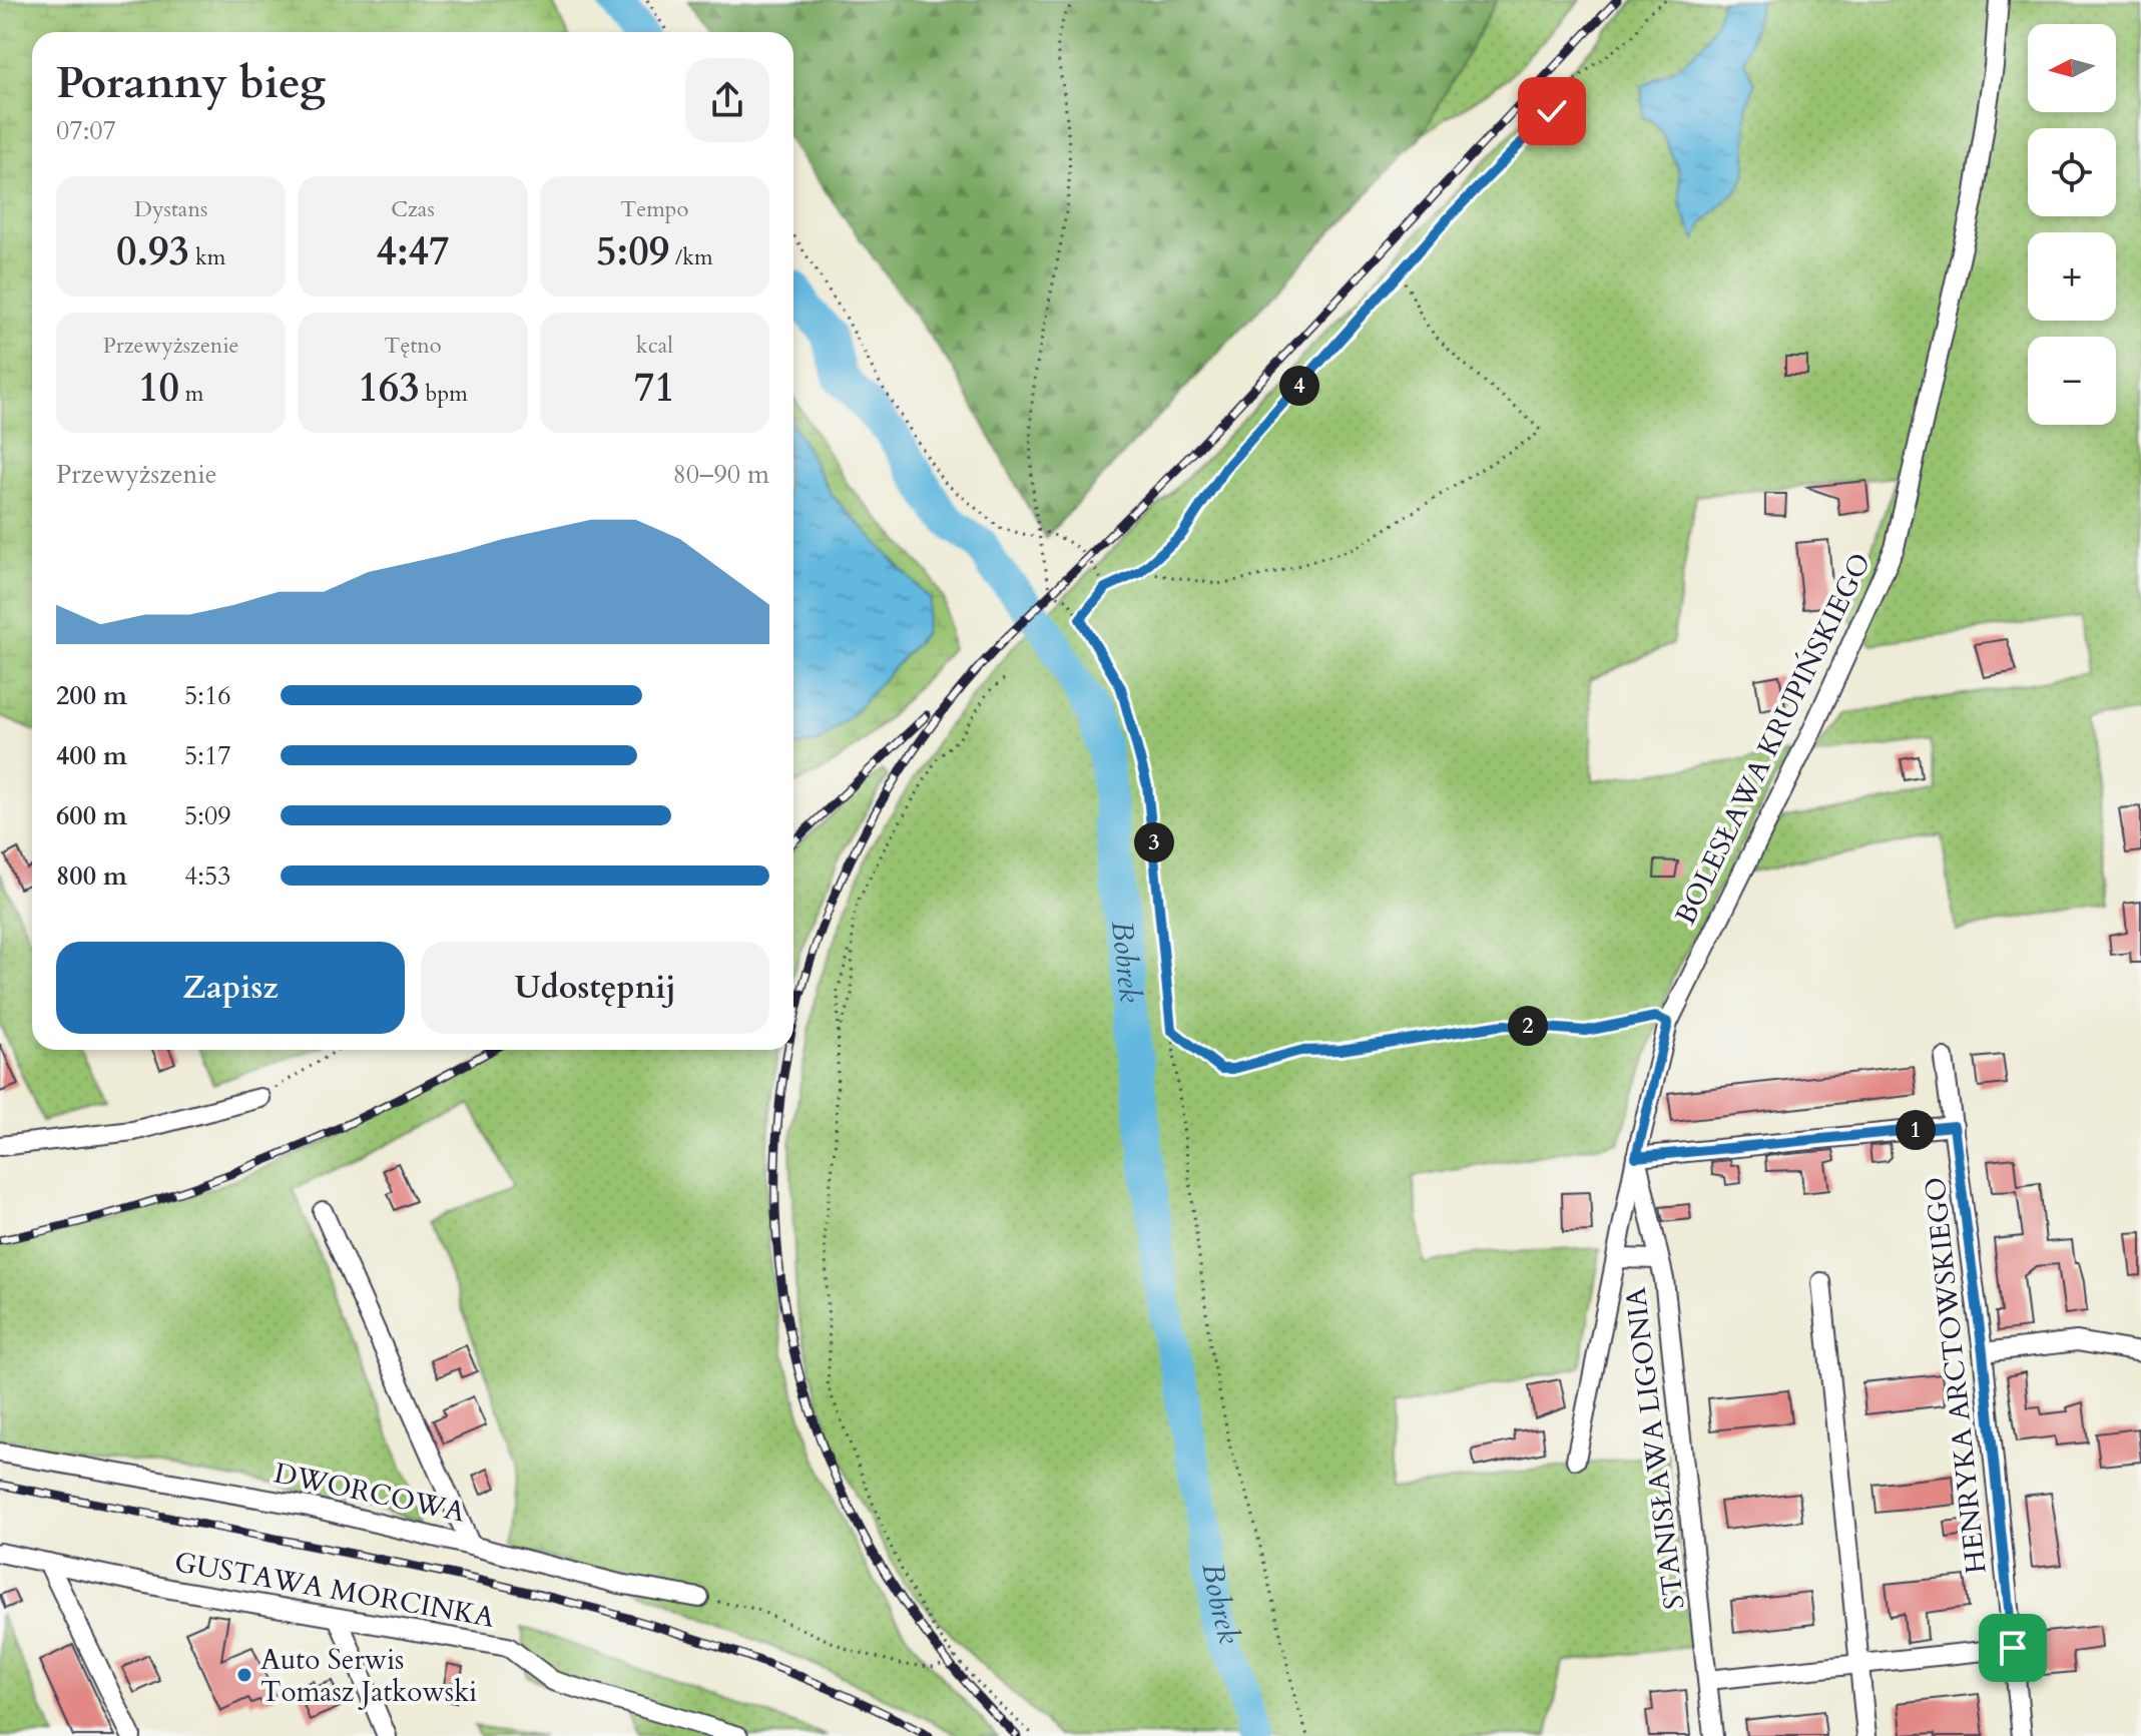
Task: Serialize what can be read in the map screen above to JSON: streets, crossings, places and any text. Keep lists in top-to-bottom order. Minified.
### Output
{"streets":{"street":["BOLESŁAWA KRUPIŃSKIEGO","HENRYKA ARCTOWSKIEGO","STANISŁAWA LIGONIA","DWORCOWA","GUSTAWA MORCINKA"]},"crossings":[["BOLESŁAWA KRUPIŃSKIEGO","STANISŁAWA LIGONIA"]],"water":["Bobrek"],"places":["Auto Serwis Tomasz Jatkowski"],"north":"left","page":{"map_buttons":["+","−"],"heading":["Poranny bieg","07:07"],"stats":[["Dystans","0.93 km"],["Czas","4:47"],["Tempo","5:09 /km"],["Przewyższenie","10 m"],["Tętno","163 bpm"],["kcal","71"]],"pins":["4","3","2","1"],"chart":["Przewyższenie","80–90 m"],"list":[{"name":"200 m","note":"5:16"},{"name":"400 m","note":"5:17"},{"name":"600 m","note":"5:09"},{"name":"800 m","note":"4:53"}],"buttons":["Zapisz","Udostępnij"]}}
